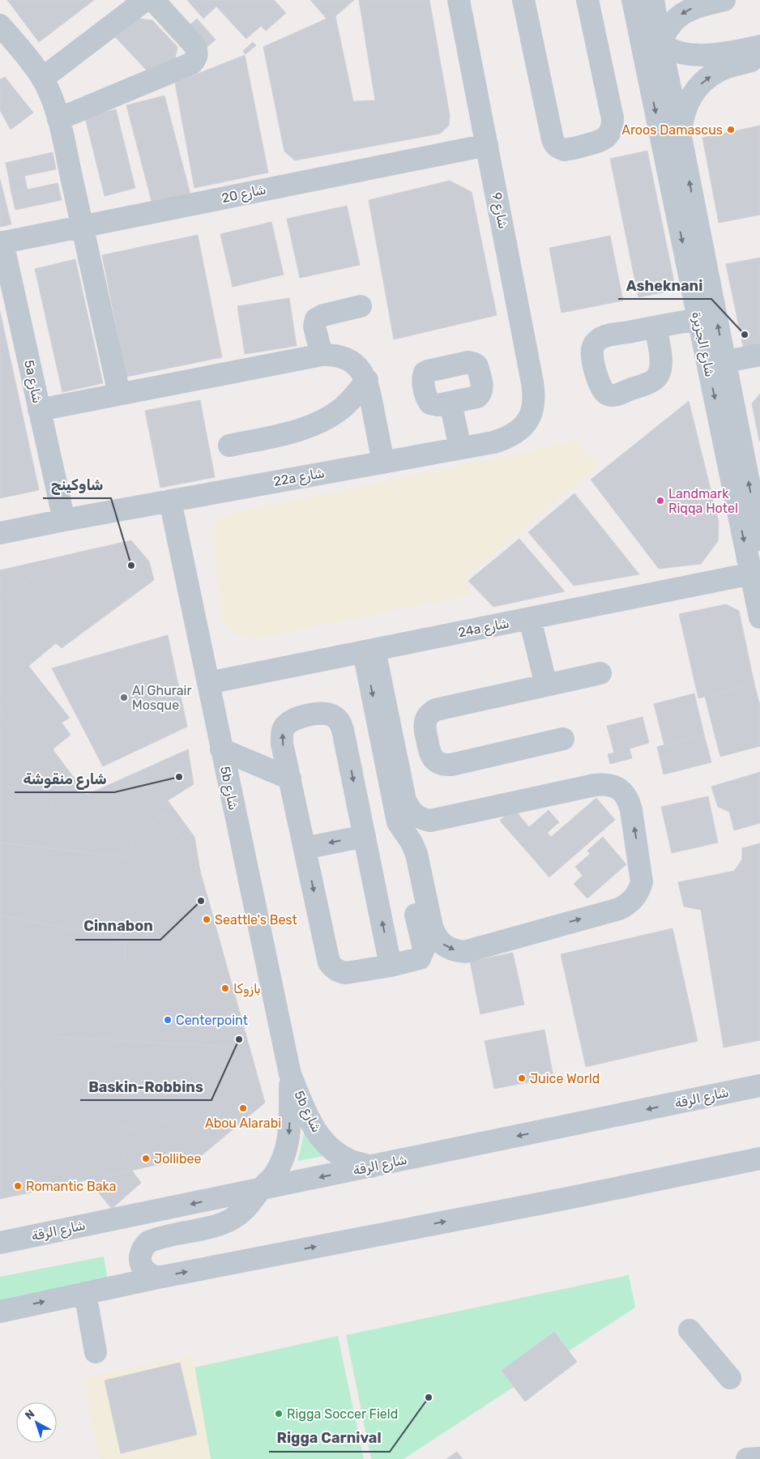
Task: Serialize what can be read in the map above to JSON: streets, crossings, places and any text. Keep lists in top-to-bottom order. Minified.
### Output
{"streets":{"street":["شارع 20","شارع 9","شارع الجزيرة","5a شارع","22a شارع","24a شارع","5b شارع","شارع الرقة"]},"crossings":[["شارع 20","شارع 9"],["شارع 20","5a شارع"],["شارع 9","22a شارع"],["شارع الجزيرة","24a شارع"],["5a شارع","22a شارع"],["22a شارع","5b شارع"],["24a شارع","5b شارع"],["5b شارع","شارع الرقة"]],"places":["Aroos Damascus","Asheknani","Landmark Riqqa Hotel","شاوكينج","Al Ghurair Mosque","شارع منقوشة","Cinnabon","Seattle's Best","بازوكا","Centerpoint","Baskin-Robbins","Juice World","Abou Alarabi","Jollibee","Romantic Baka","Rigga Carnival","Rigga Soccer Field"],"north":"top left"}
